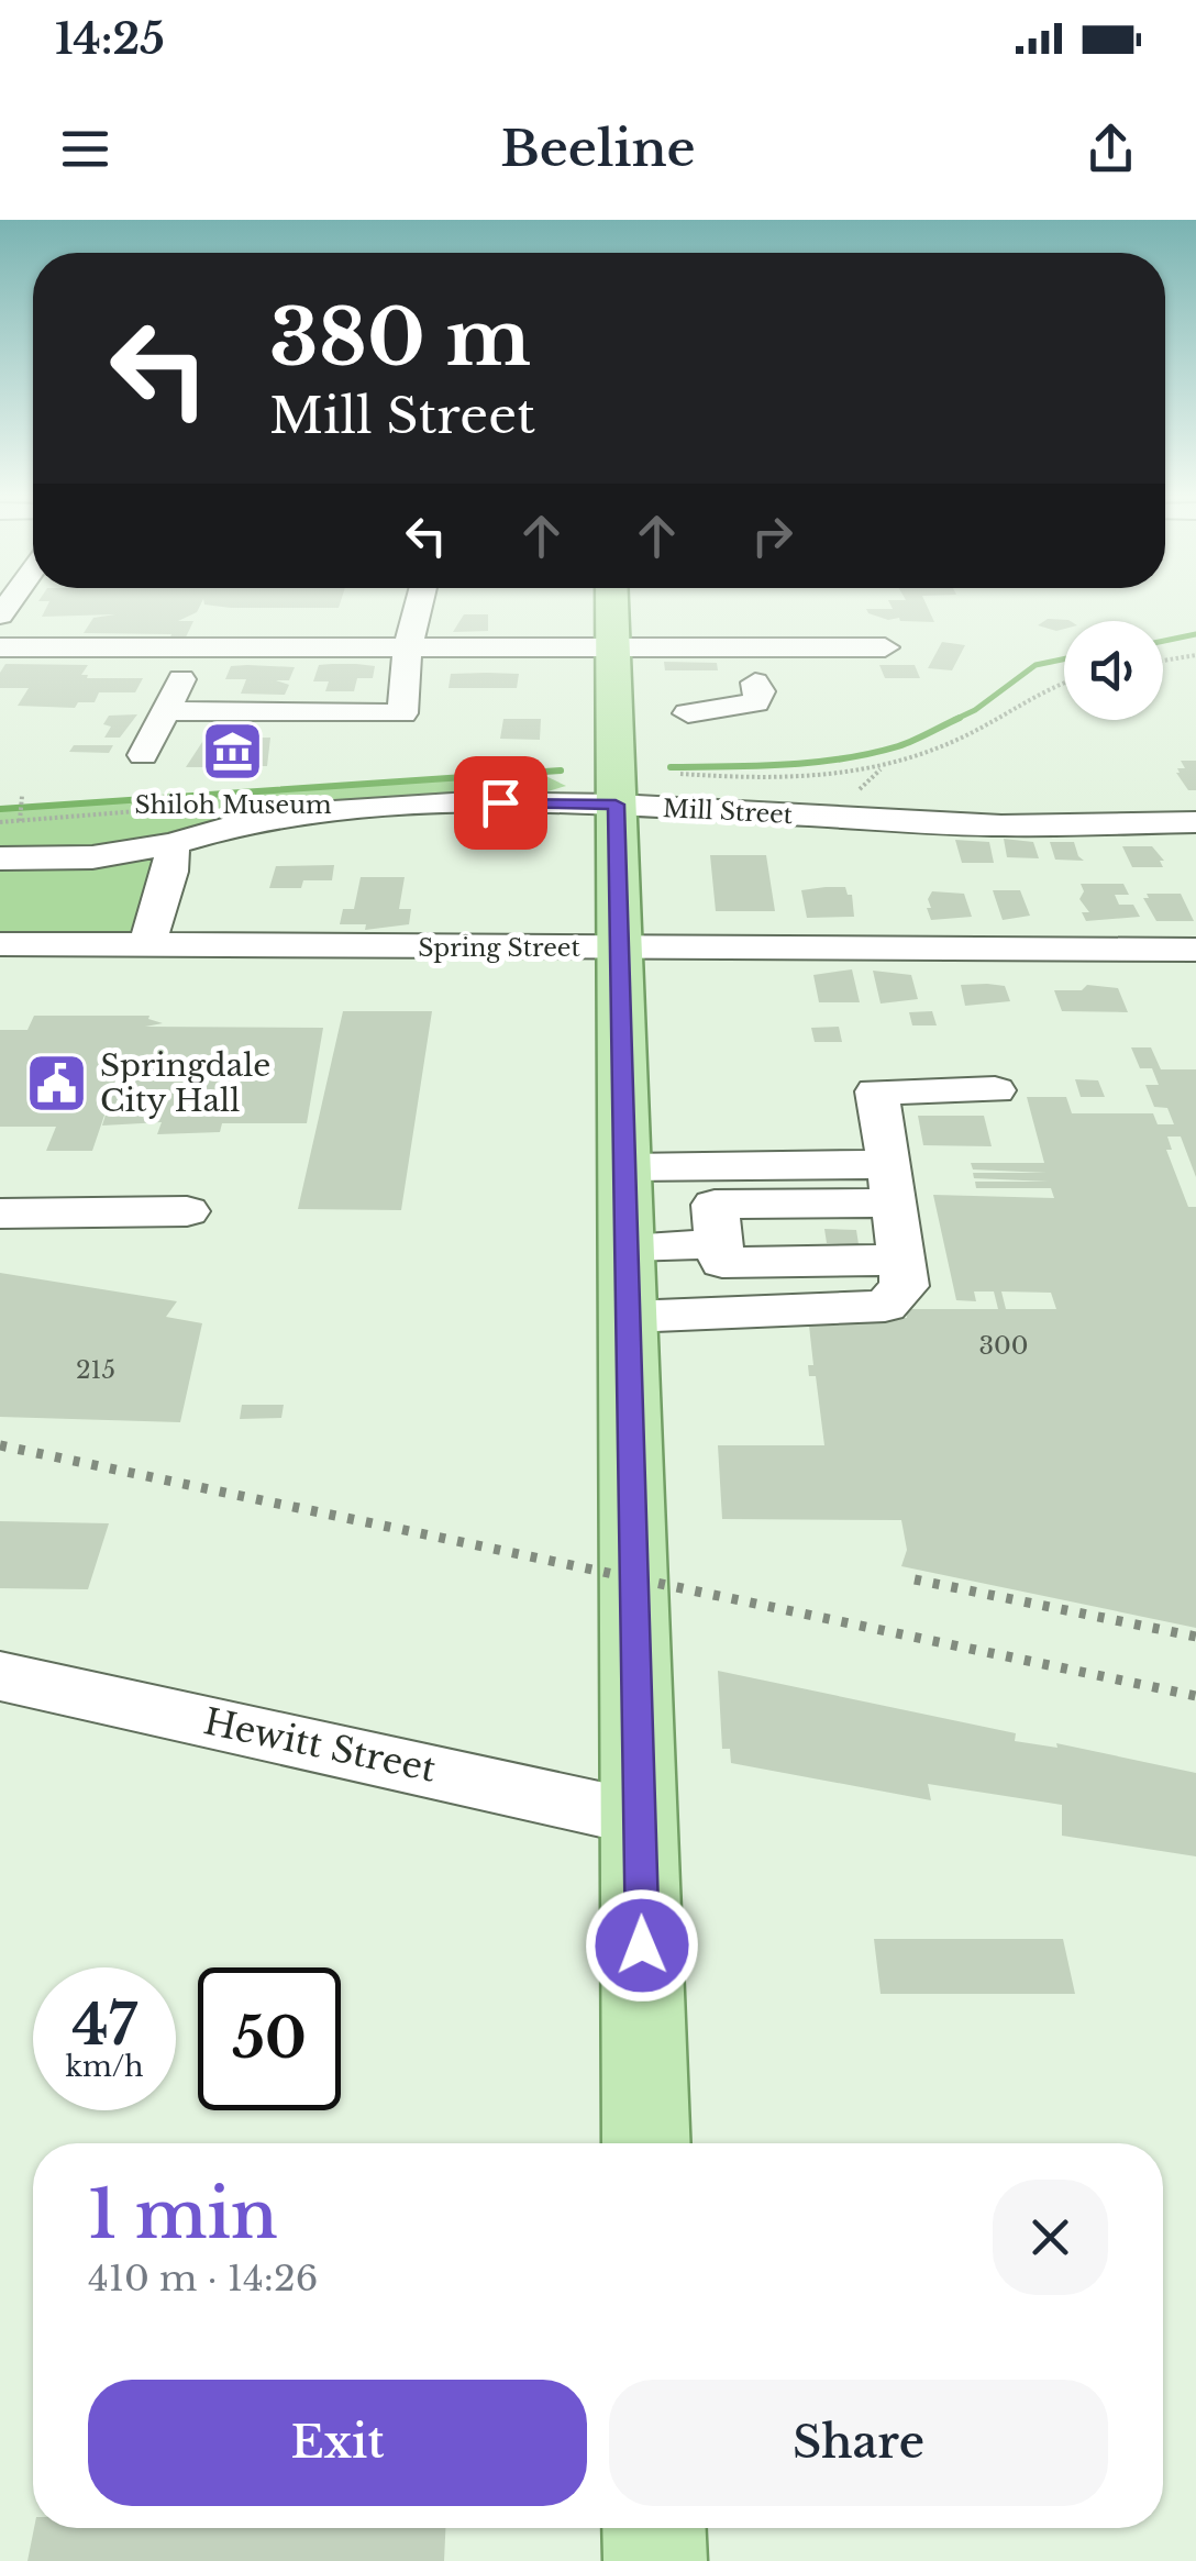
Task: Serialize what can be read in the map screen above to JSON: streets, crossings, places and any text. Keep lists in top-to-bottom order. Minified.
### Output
{"streets":{"street":["Mill Street","Spring Street","Hewitt Street"]},"places":{"museum":["Shiloh Museum"],"public building":["Springdale City Hall"]},"house_numbers":["300","215"],"page":{"status":"14:25","header":"Beeline","turn":["380 m","Mill Street"],"speed":"47 km/h","limit":"50","heading":["1 min","410 m · 14:26"],"buttons":["Exit","Share"]}}
